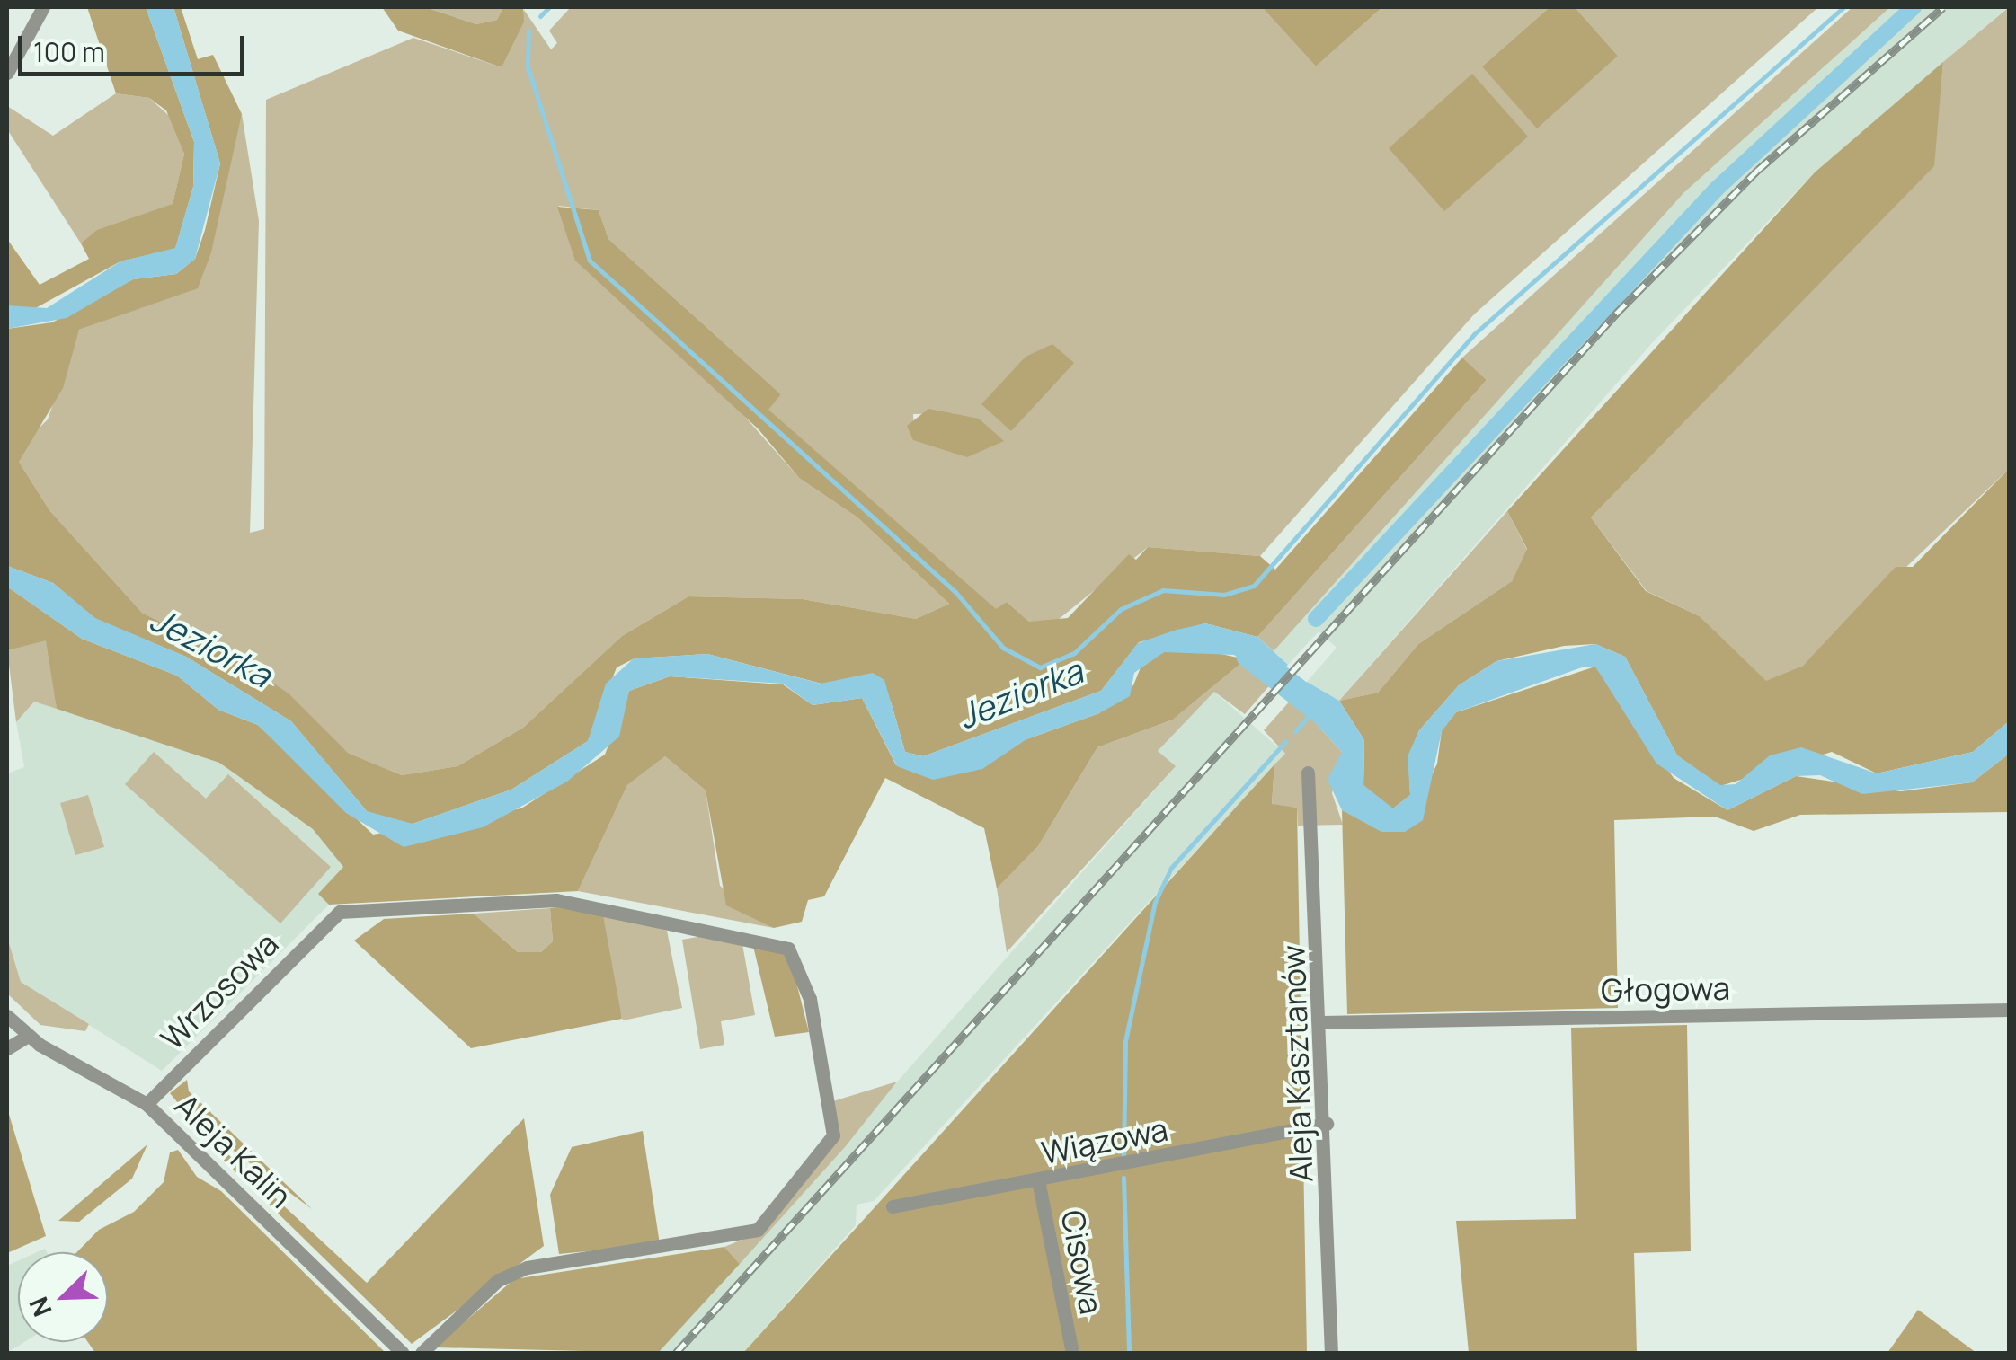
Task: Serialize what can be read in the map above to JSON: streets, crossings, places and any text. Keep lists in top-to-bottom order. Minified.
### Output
{"streets":{"street":["Głogowa","Wrzosowa","Aleja Kasztanów","Wiązowa","Aleja Kalin","Cisowa"]},"crossings":[["Głogowa","Aleja Kasztanów"],["Wrzosowa","Aleja Kalin"],["Aleja Kasztanów","Wiązowa"],["Wiązowa","Cisowa"]],"water":["Jeziorka"],"scale_bar":"100 m","north":"bottom left"}
